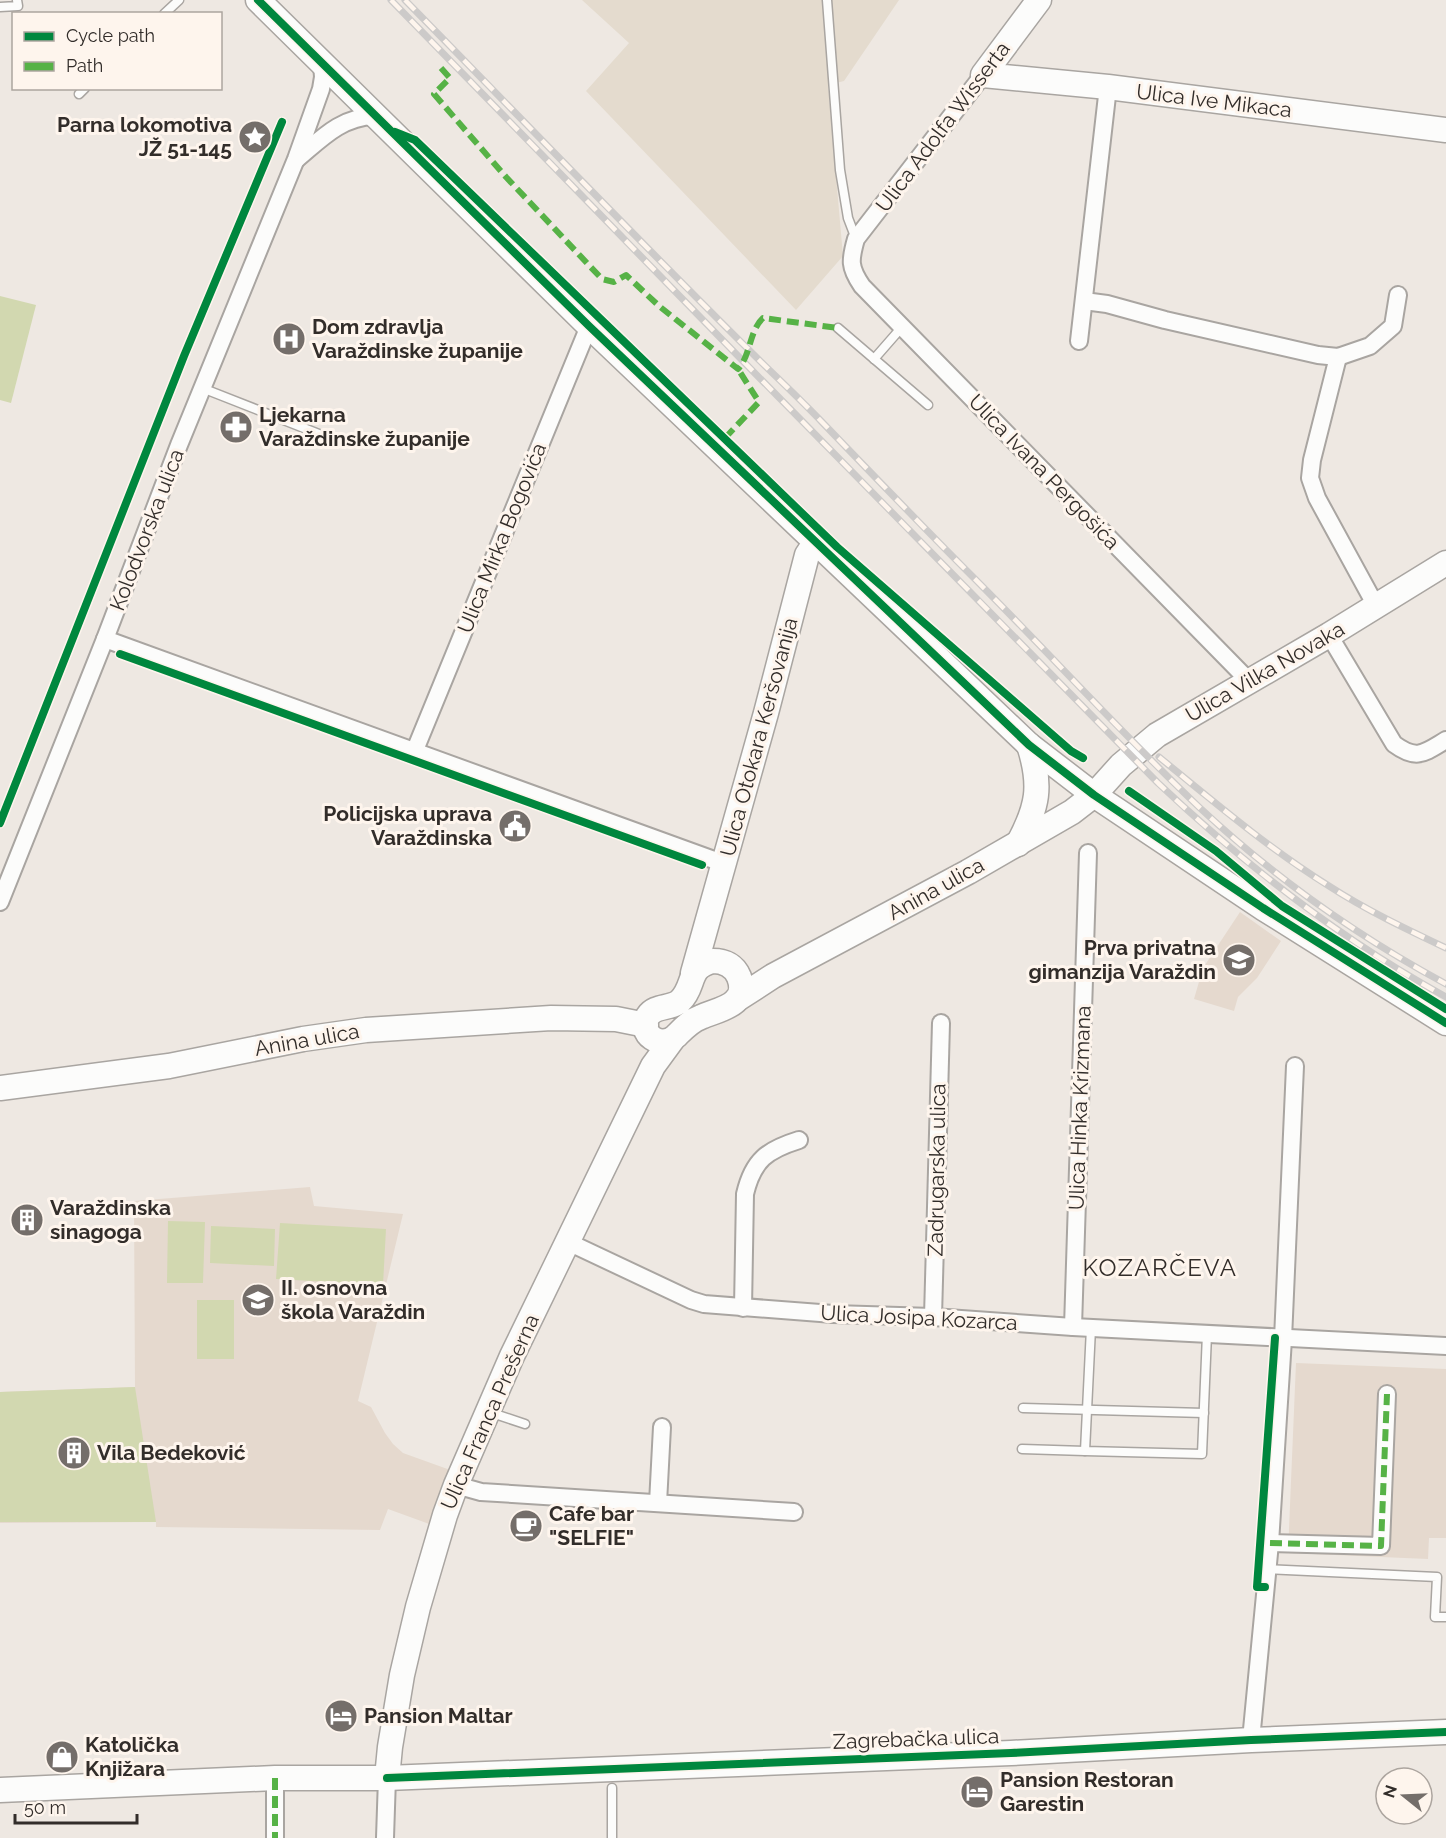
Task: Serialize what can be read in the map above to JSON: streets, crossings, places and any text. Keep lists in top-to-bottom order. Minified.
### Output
{"streets":{"main road":["Ulica Ive Mikaca","Ulica Adolfa Wisserta","Ulica Vilka Novaka","Ulica Otokara Keršovanija","Anina ulica","Ulica Franca Prešerna","Zagrebačka ulica"],"street":["Ulica Ivana Pergošića","Kolodvorska ulica","Ulica Mirka Bogovića","Ulica Hinka Krizmana","Zadrugarska ulica","Ulica Josipa Kozarca"]},"crossings":[["Ulica Ive Mikaca","Ulica Adolfa Wisserta"],["Ulica Adolfa Wisserta","Ulica Ivana Pergošića"],["Ulica Ivana Pergošića","Ulica Vilka Novaka"],["Ulica Vilka Novaka","Anina ulica"],["Ulica Otokara Keršovanija","Anina ulica"],["Ulica Otokara Keršovanija","Ulica Franca Prešerna"],["Anina ulica","Ulica Franca Prešerna"],["Ulica Hinka Krizmana","Ulica Josipa Kozarca"],["Zadrugarska ulica","Ulica Josipa Kozarca"],["Ulica Josipa Kozarca","Ulica Franca Prešerna"],["Ulica Franca Prešerna","Zagrebačka ulica"]],"districts":["KOZARČEVA"],"places":{"place":["Parna lokomotiva JŽ 51-145"],"hospital":["Dom zdravlja Varaždinske županije"],"pharmacy":["Ljekarna Varaždinske županije"],"public building":["Policijska uprava Varaždinska"],"school or university":["Prva privatna gimanzija Varaždin","II. osnovna škola Varaždin"],"building":["Varaždinska sinagoga","Vila Bedeković"],"cafe":["Cafe bar \"SELFIE\""],"hotel":["Pansion Maltar","Pansion Restoran Garestin"],"shop":["Katolička Knjižara"]},"legend":["Cycle path","Path"],"scale_bar":"50 m","north":"left"}
